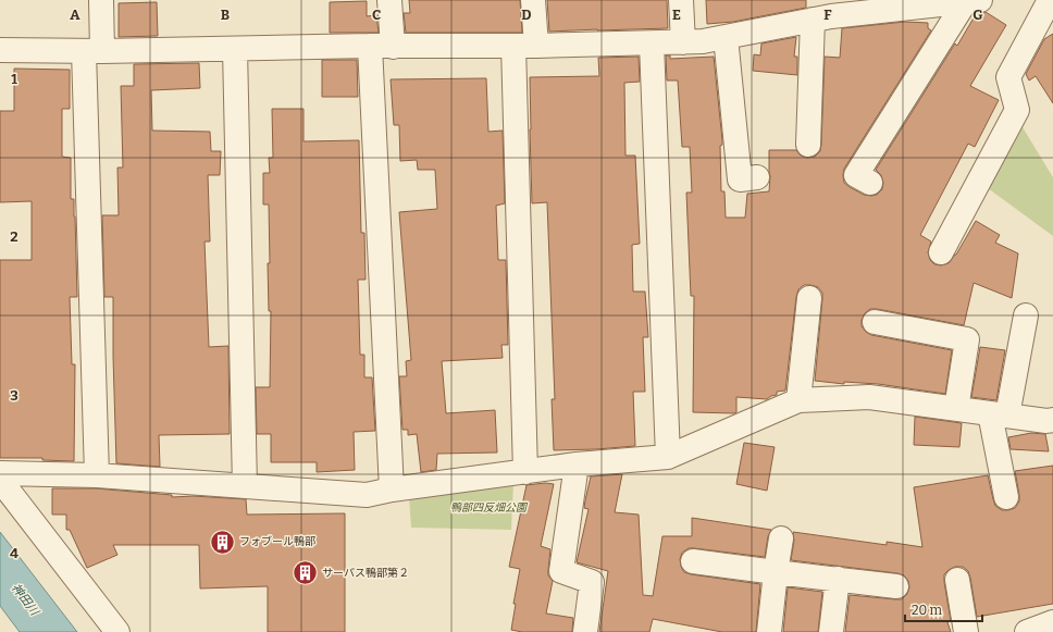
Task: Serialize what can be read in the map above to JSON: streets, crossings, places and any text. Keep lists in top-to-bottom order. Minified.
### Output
{"water":["神田川"],"parks":["鴨部四反畑公園"],"places":{"building":["フォブール鴨部","サーパス鴨部第２"]},"scale_bar":"20 m","grid":{"columns":["A","B","C","D","E","F","G"],"rows":["1","2","3","4"]}}
